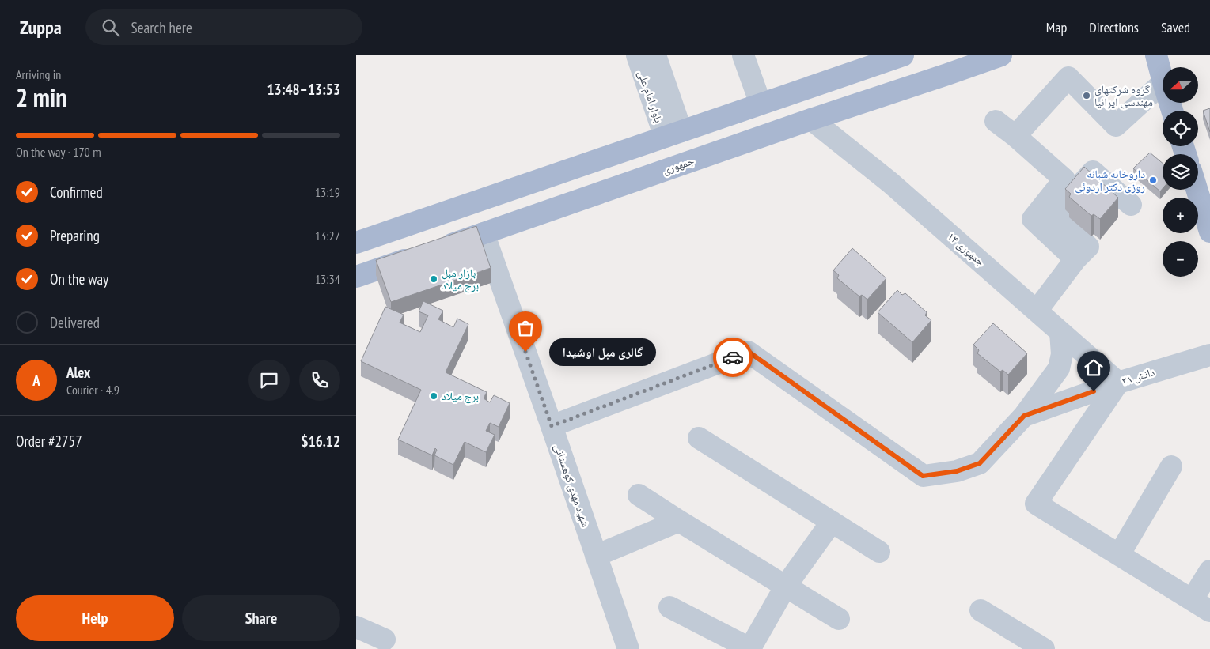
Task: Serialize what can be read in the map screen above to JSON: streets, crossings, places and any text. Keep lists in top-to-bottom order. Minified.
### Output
{"streets":{"main road":["جمهوری"],"street":["بلوار امام علی","جمهوری ۱۴","دانش ۲۸","شهید مهدی کوهستانی"]},"crossings":[["جمهوری","جمهوری ۱۴"],["جمهوری","شهید مهدی کوهستانی"],["جمهوری ۱۴","دانش ۲۸"],["دانش ۲۸","شهید مهدی کوهستانی"]],"places":["گروه شرکتهای مهندسی ایرانیا","داروخانه شبانه روزی دکتر اردوئی","بازار مبل برج میلاد","گالری مبل اوشیدا","برج میلاد"],"north":"left","page":{"header":"Zuppa","search":"Search here","nav":["Map","Directions","Saved"],"heading":["2 min","Arriving in","13:48–13:53"],"panel":["Alex","Courier · 4.9","Order #2757","$16.12"],"map_buttons":["+","−"],"bar":"On the way · 170 m","list":[["Confirmed","13:19"],["Preparing","13:27"],["On the way","13:34"],"Delivered"],"bubble":"گالری مبل اوشیدا","round":"A","buttons":["Help","Share"]}}
